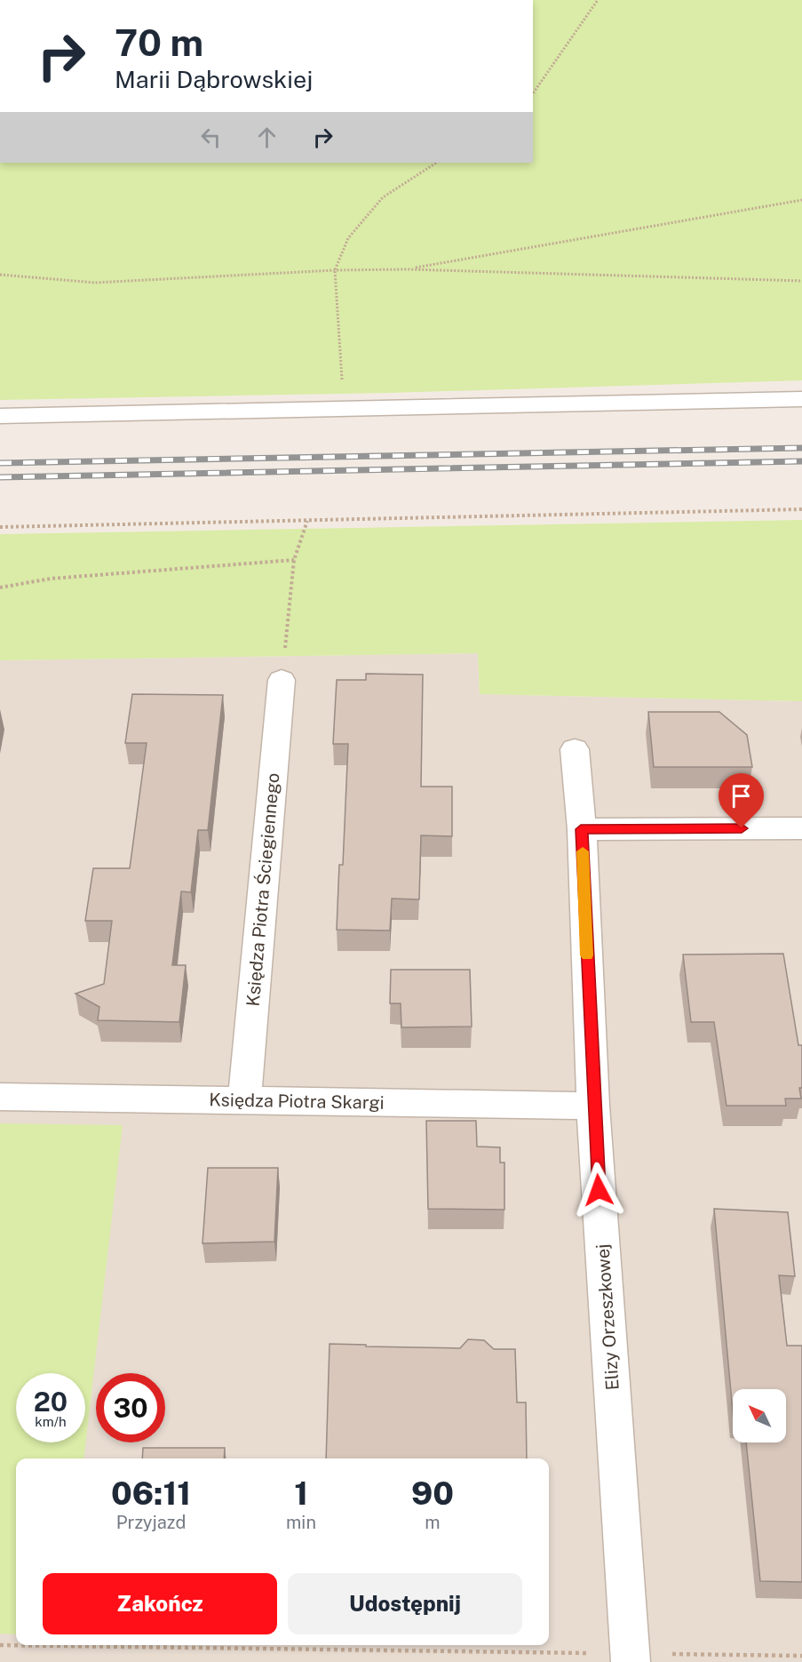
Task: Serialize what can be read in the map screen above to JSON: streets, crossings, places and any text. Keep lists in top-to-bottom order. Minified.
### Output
{"streets":{"street":["Księdza Piotra Ściegiennego","Księdza Piotra Skargi","Elizy Orzeszkowej"]},"crossings":[["Księdza Piotra Ściegiennego","Księdza Piotra Skargi"],["Księdza Piotra Skargi","Elizy Orzeszkowej"]],"north":"top left","page":{"turn":["70 m","Marii Dąbrowskiej"],"speed":"20 km/h","limit":"30","eta":["06:11","Przyjazd","1","min","90","m"],"buttons":["Zakończ","Udostępnij"]}}
